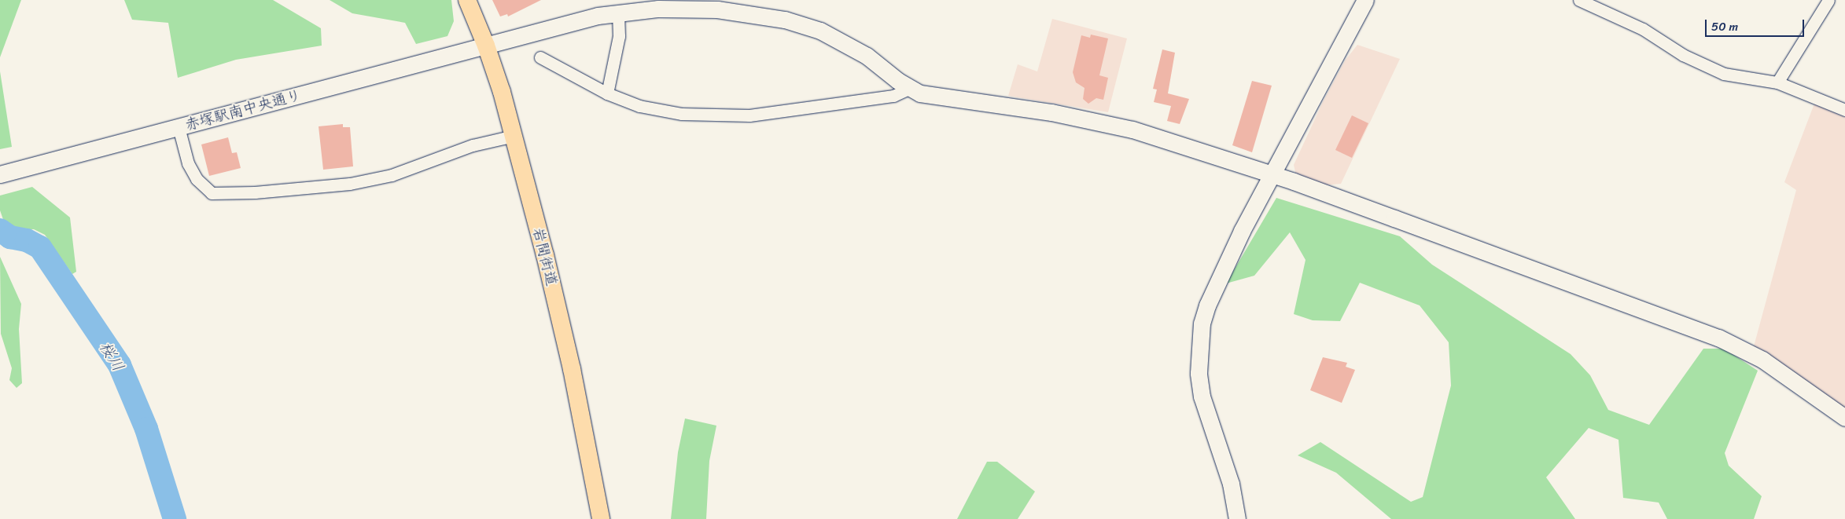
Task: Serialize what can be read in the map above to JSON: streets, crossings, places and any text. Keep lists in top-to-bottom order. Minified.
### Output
{"streets":{"main road":["岩間街道"],"street":["赤塚駅南中央通り"]},"crossings":[["赤塚駅南中央通り","岩間街道"]],"water":["桜川"],"scale_bar":"50 m"}
